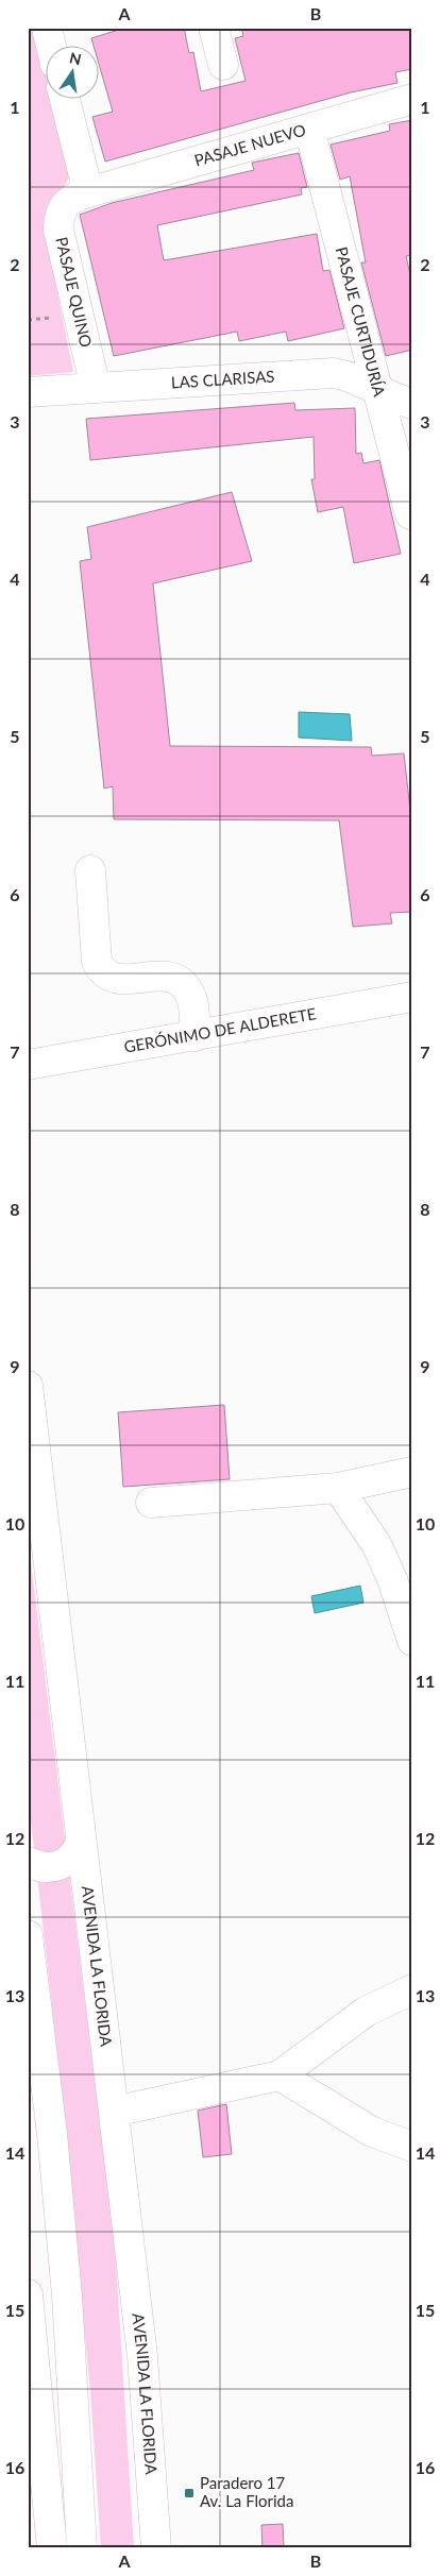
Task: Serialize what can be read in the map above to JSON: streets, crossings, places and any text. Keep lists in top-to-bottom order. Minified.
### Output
{"streets":{"street":["PASAJE NUEVO","PASAJE QUINO","PASAJE CURTIDURÍA","LAS CLARISAS","GERÓNIMO DE ALDERETE","AVENIDA LA FLORIDA"]},"crossings":[["PASAJE NUEVO","PASAJE QUINO"],["PASAJE NUEVO","PASAJE CURTIDURÍA"],["PASAJE QUINO","LAS CLARISAS"],["PASAJE CURTIDURÍA","LAS CLARISAS"]],"places":{"transit":["Paradero 17 Av. La Florida"]},"north":"top","grid":{"columns":["A","B"],"rows":["1","2","3","4","5","6","7","8","9","10","11","12","13","14","15","16"]}}
